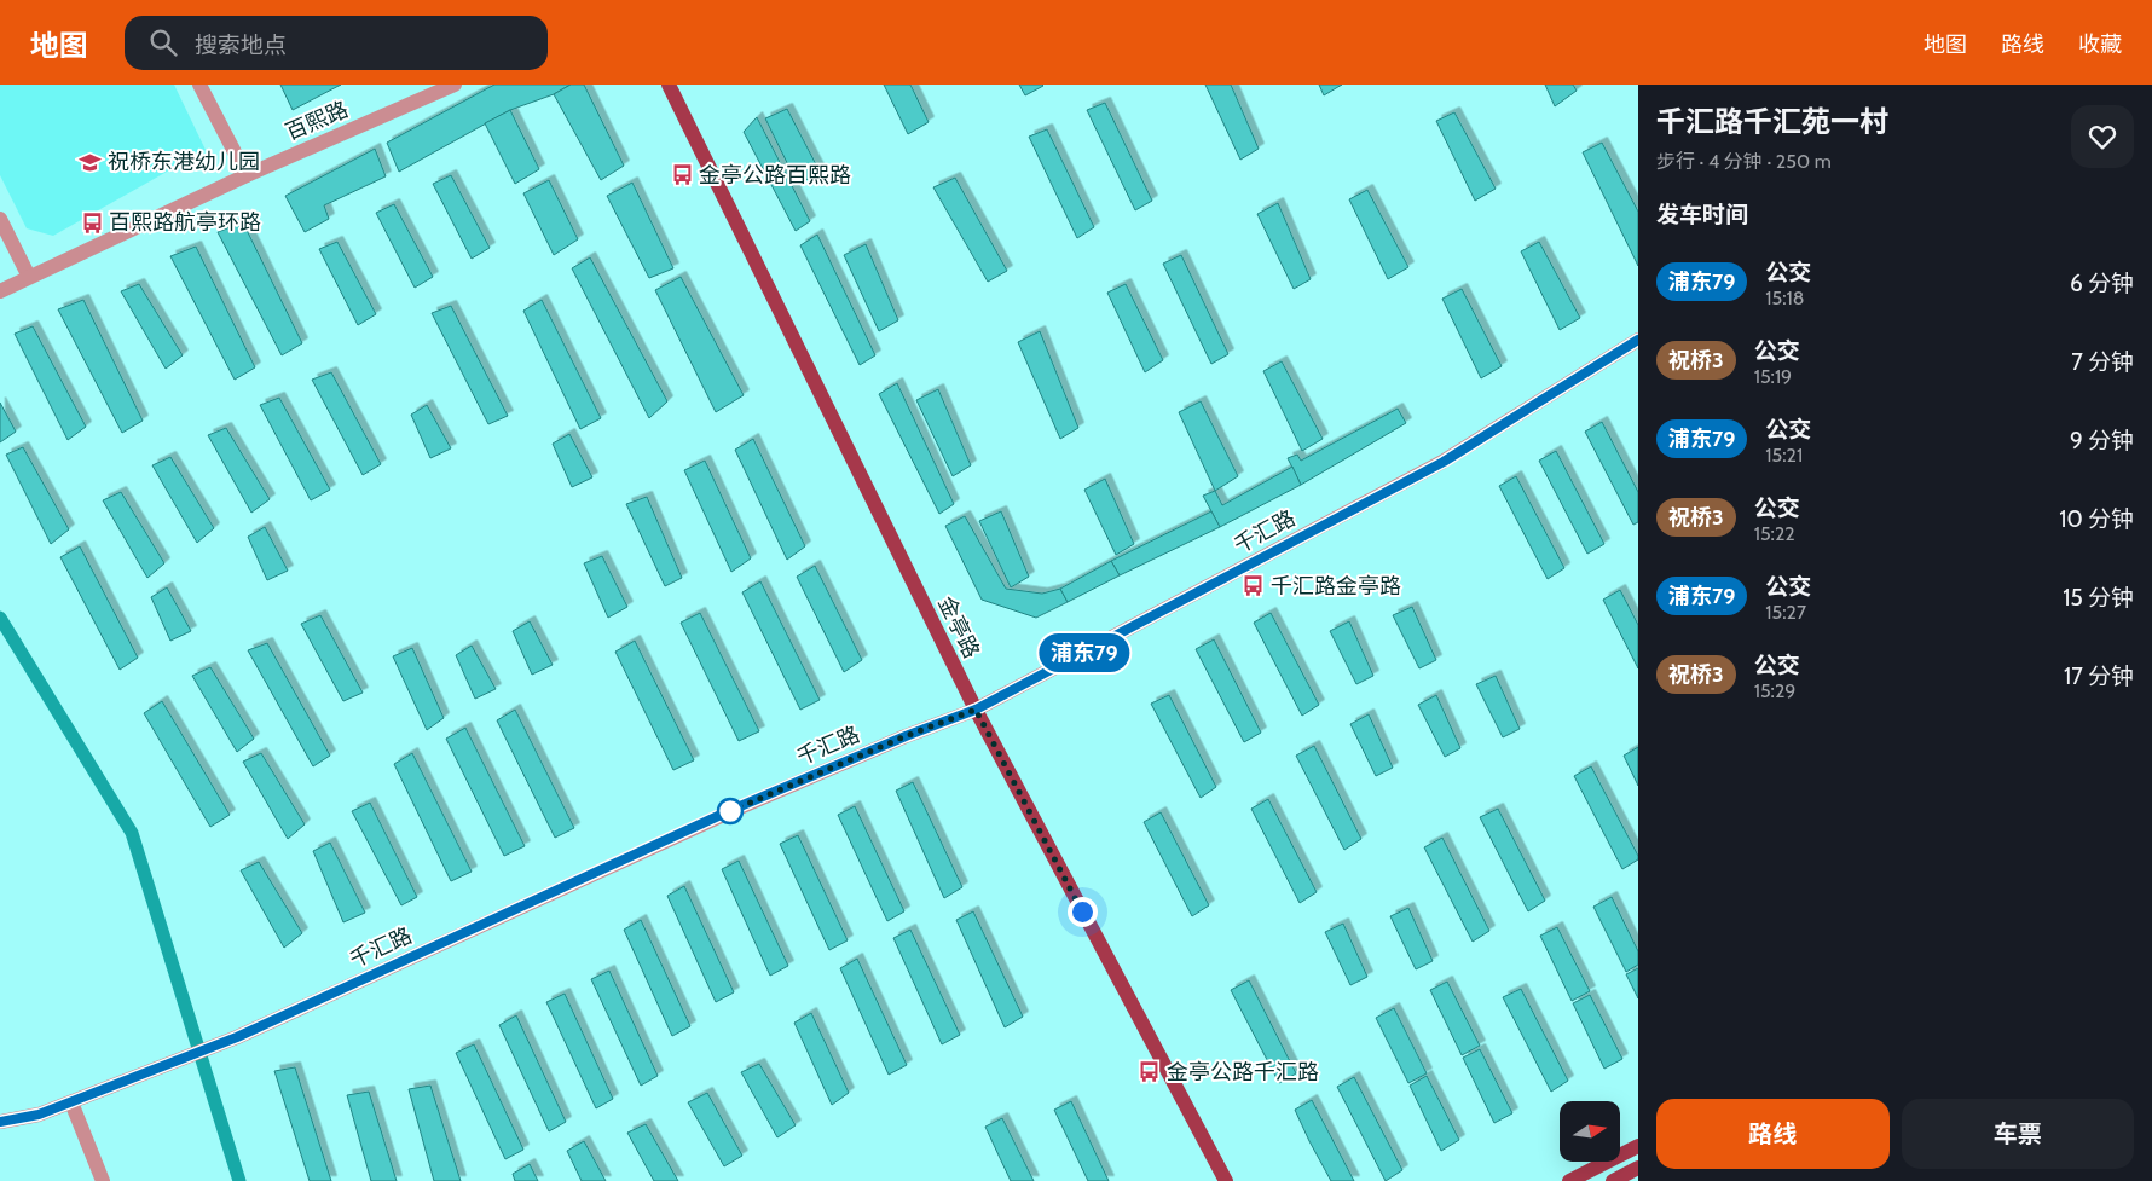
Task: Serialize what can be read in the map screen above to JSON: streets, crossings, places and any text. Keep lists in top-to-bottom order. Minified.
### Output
{"streets":{"main road":["金亭路"],"street":["百熙路","千汇路"]},"crossings":[["千汇路","金亭路"]],"places":{"school or university":["祝桥东港幼儿园"],"bus stop":["金亭公路百熙路","百熙路航亭环路","千汇路金亭路","金亭公路千汇路"]},"lines":["bus line 浦东79"],"north":"right","page":{"header":"地图","search":"搜索地点","nav":["地图","路线","收藏"],"on_map":"浦东79","heading":[["千汇路千汇苑一村","步行 · 4 分钟 · 250 m"],"发车时间"],"list":[{"mark":"浦东79","name":"公交","note":"15:18","value":"6 分钟"},{"mark":"祝桥3","name":"公交","note":"15:19","value":"7 分钟"},{"mark":"浦东79","name":"公交","note":"15:21","value":"9 分钟"},{"mark":"祝桥3","name":"公交","note":"15:22","value":"10 分钟"},{"mark":"浦东79","name":"公交","note":"15:27","value":"15 分钟"},{"mark":"祝桥3","name":"公交","note":"15:29","value":"17 分钟"}],"buttons":["路线","车票"]}}
